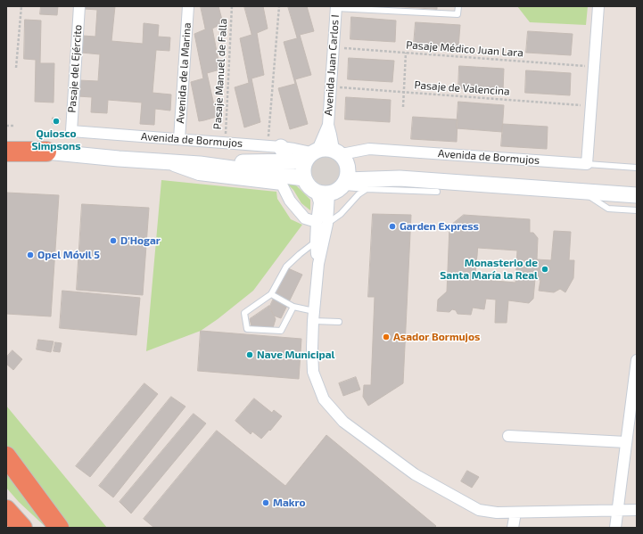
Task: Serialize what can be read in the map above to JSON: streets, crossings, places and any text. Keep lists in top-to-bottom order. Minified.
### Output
{"streets":{"main road":["Avenida de Bormujos"],"street":["Avenida Juan Carlos I","Pasaje del Ejército","Avenida de la Marina"],"path":["Pasaje Médico Juan Lara","Pasaje Manuel de Falla","Pasaje de Valencina"]},"crossings":[["Pasaje Médico Juan Lara","Avenida Juan Carlos I"],["Avenida Juan Carlos I","Pasaje de Valencina"],["Avenida Juan Carlos I","Avenida de Bormujos"],["Pasaje del Ejército","Avenida de Bormujos"],["Avenida de la Marina","Avenida de Bormujos"],["Pasaje Manuel de Falla","Avenida de Bormujos"]],"places":["Quiosco Simpsons","Garden Express","D'Hogar","Opel Móvil 5","Monasterio de Santa María la Real","Asador Bormujos","Nave Municipal","Makro"]}
